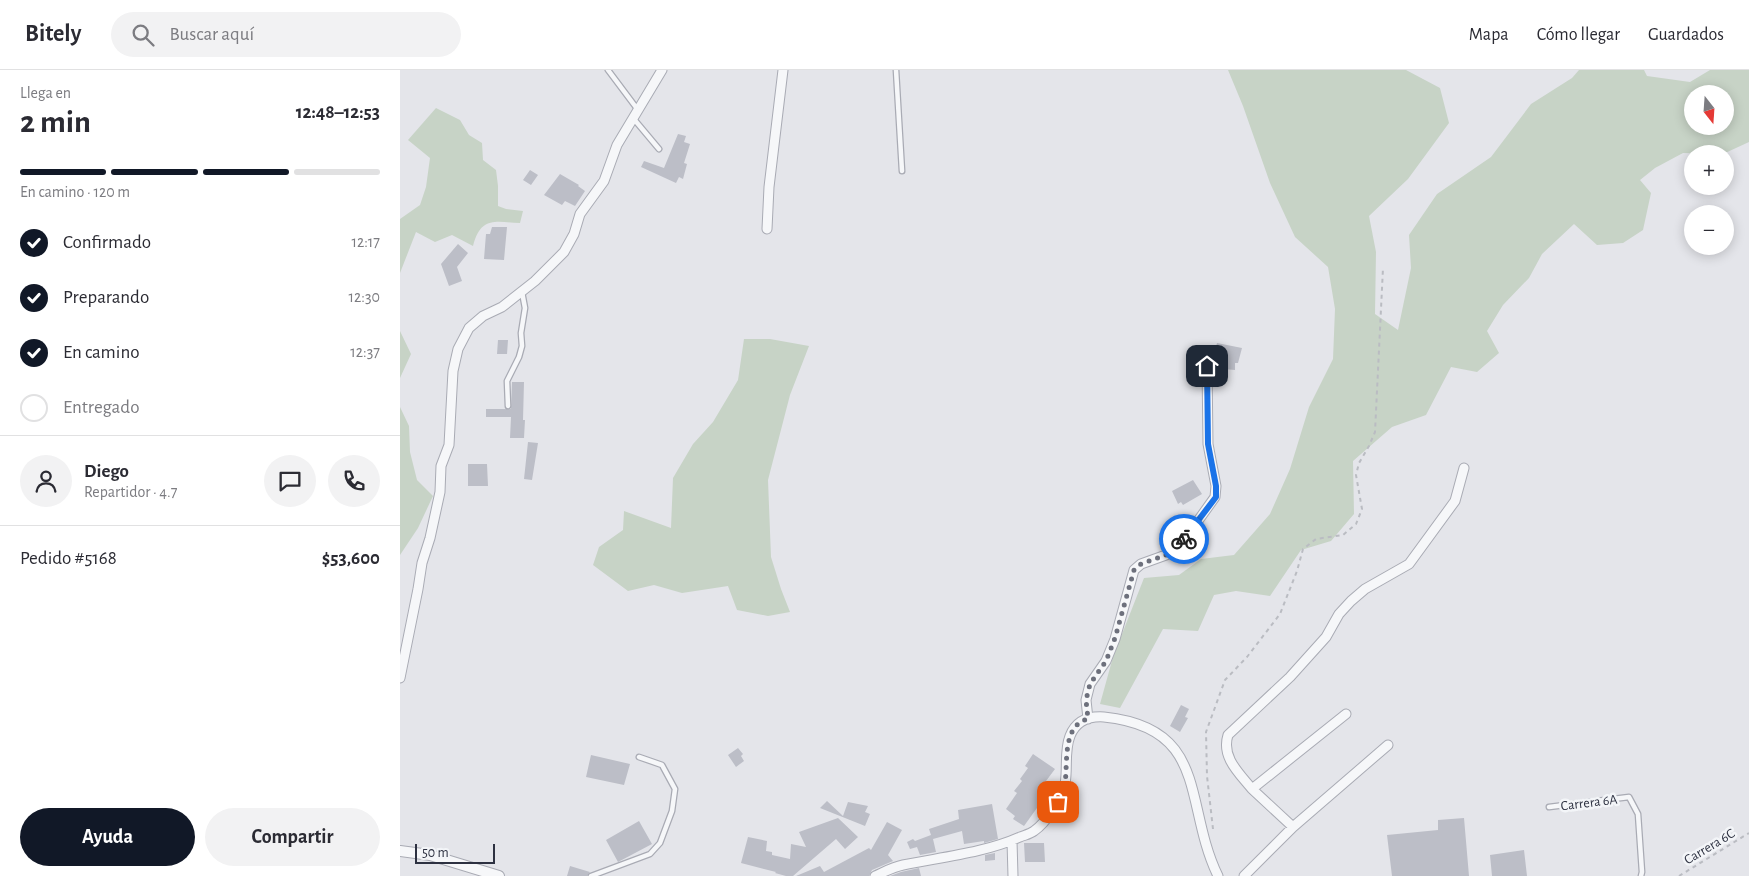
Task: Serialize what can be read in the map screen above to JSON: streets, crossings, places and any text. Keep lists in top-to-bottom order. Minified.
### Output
{"streets":{"lane":["Carrera 6A"],"path":["Carrera 6C"]},"scale_bar":"50 m","north":"bottom","page":{"header":"Bitely","search":"Buscar aquí","nav":["Mapa","Cómo llegar","Guardados"],"heading":["2 min","Llega en","12:48–12:53"],"panel":["Diego","Repartidor · 4.7","Pedido #5168","$53,600"],"map_buttons":["+","−"],"bar":"En camino · 120 m","list":[["Confirmado","12:17"],["Preparando","12:30"],["En camino","12:37"],"Entregado"],"buttons":["Ayuda","Compartir"],"scale":"50 m"}}
